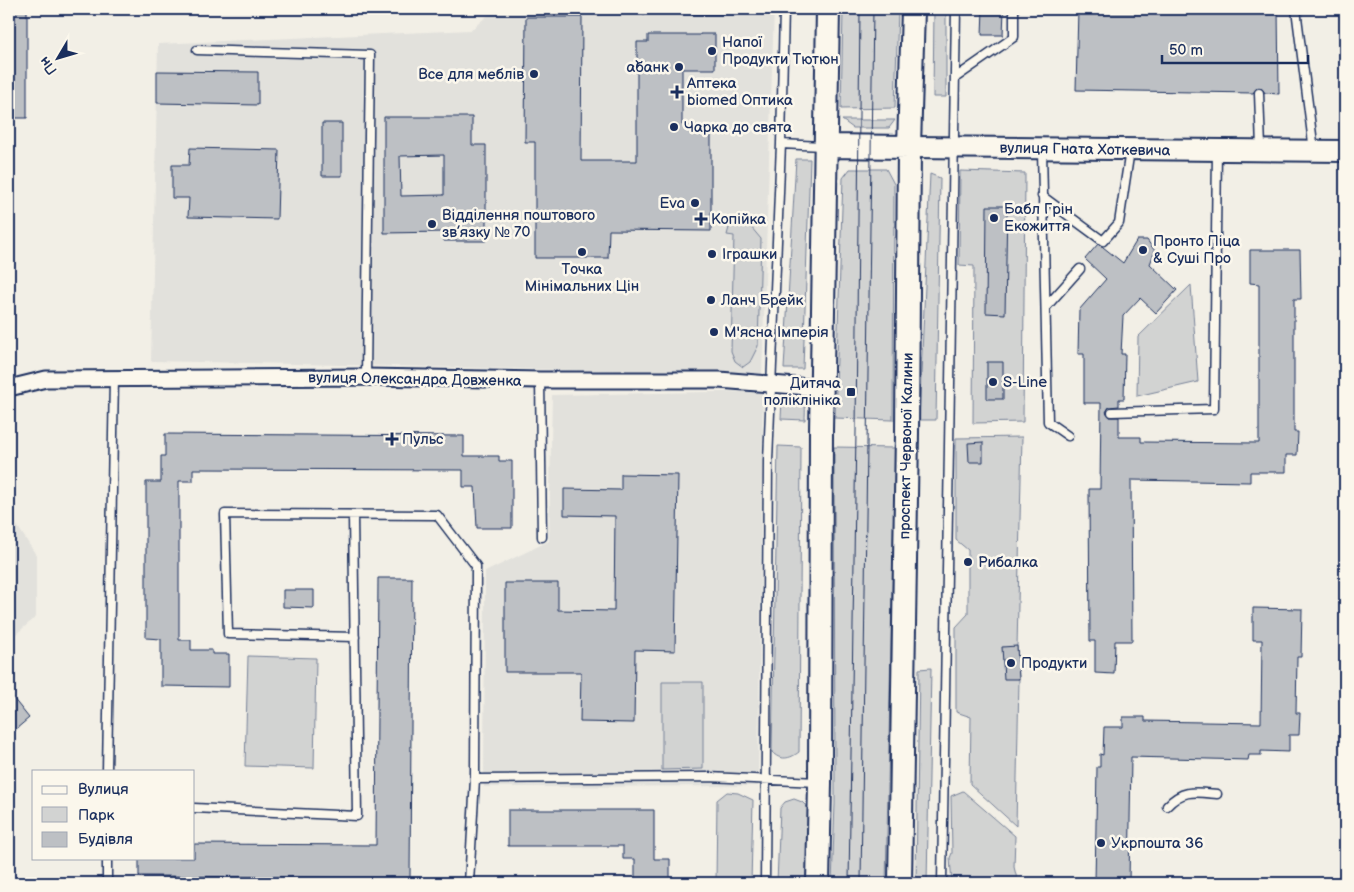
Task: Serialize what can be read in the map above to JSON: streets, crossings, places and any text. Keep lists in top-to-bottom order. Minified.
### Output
{"streets":{"main road":["вулиця Гната Хоткевича","проспект Червоної Калини"],"street":["вулиця Олександра Довженка"]},"crossings":[["вулиця Гната Хоткевича","проспект Червоної Калини"]],"places":{"other":["Напої Продукти Тютюн","а̀банк","Все для меблів","Чарка до свята","Eva","Бабл Грін Eкожиття","Відділення поштового зв’язку № 70","Пронто Піца & Суші Про","Точка Мінімальних Цін","Іграшки","Ланч Брейк","М'ясна Імперія","S-Line","Рибалка","Продукти","Укрпошта 36"],"health":["Аптека biomed Оптика","Копійка","Пульс"],"transit":["Дитяча поліклініка"]},"legend":["Вулиця","Парк","Будівля"],"scale_bar":"50 m","north":"bottom left"}
